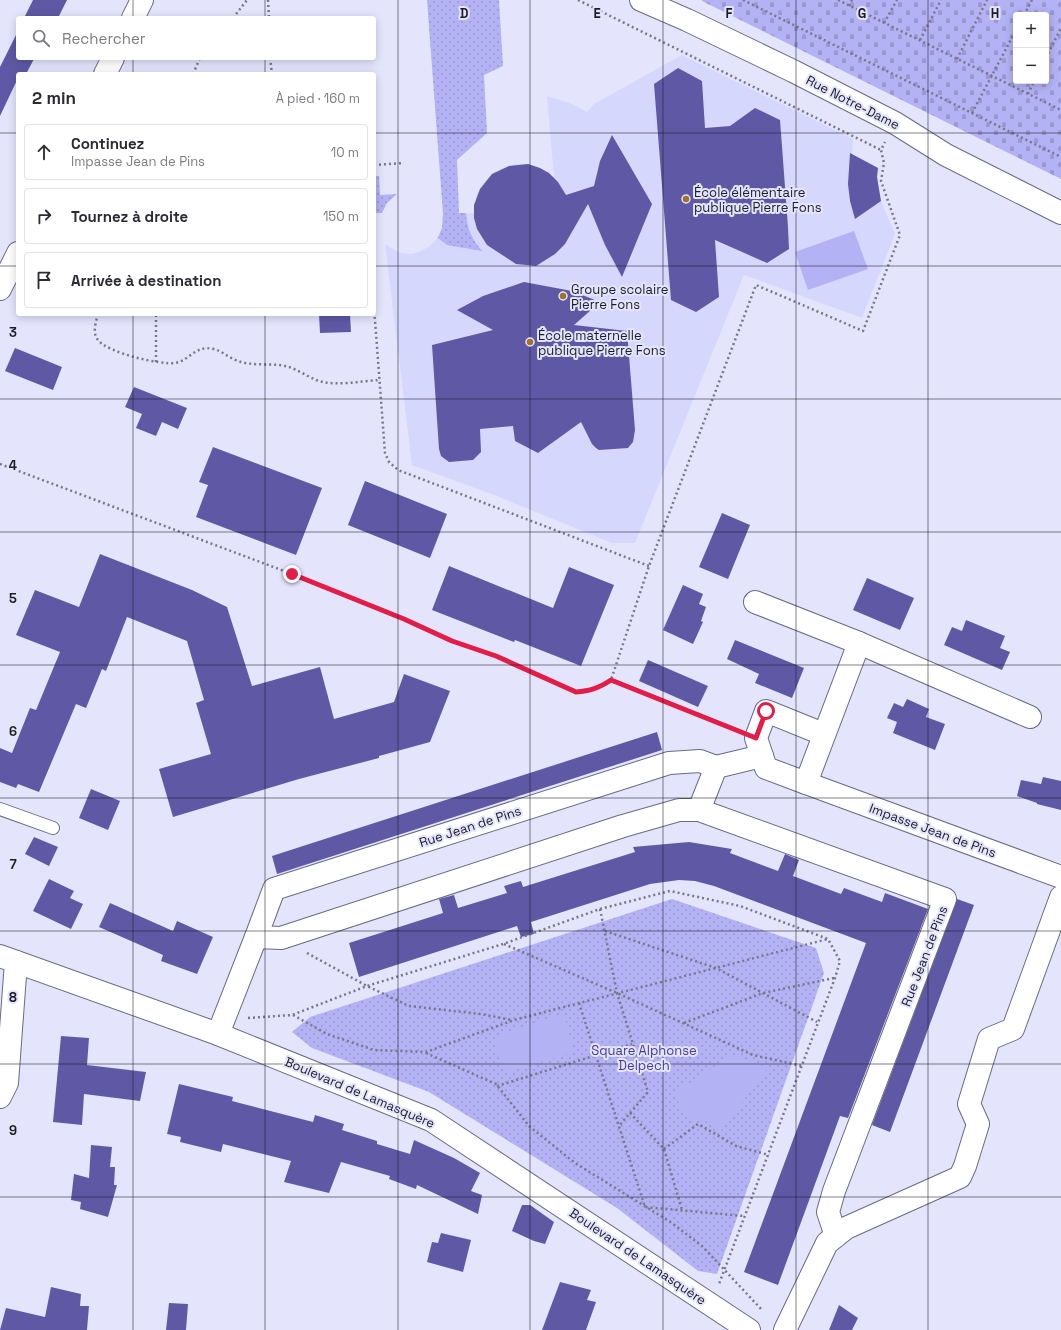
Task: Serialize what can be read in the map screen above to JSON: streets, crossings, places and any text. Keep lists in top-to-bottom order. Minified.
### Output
{"streets":{"street":["Rue Notre-Dame","Rue Jean de Pins","Impasse Jean de Pins","Boulevard de Lamasquère"]},"crossings":[["Rue Jean de Pins","Boulevard de Lamasquère"]],"parks":["Square Alphonse Delpech"],"places":["École élémentaire publique Pierre Fons","Groupe scolaire Pierre Fons","École maternelle publique Pierre Fons"],"page":{"map_buttons":["+","−"],"search":"Rechercher","heading":["2 min","À pied · 160 m"],"list":[["Continuez","Impasse Jean de Pins","10 m"],["Tournez à droite","150 m"],"Arrivée à destination"]},"grid":{"columns":["D","E","F","G","H"],"rows":["3","4","5","6","7","8","9"]}}
